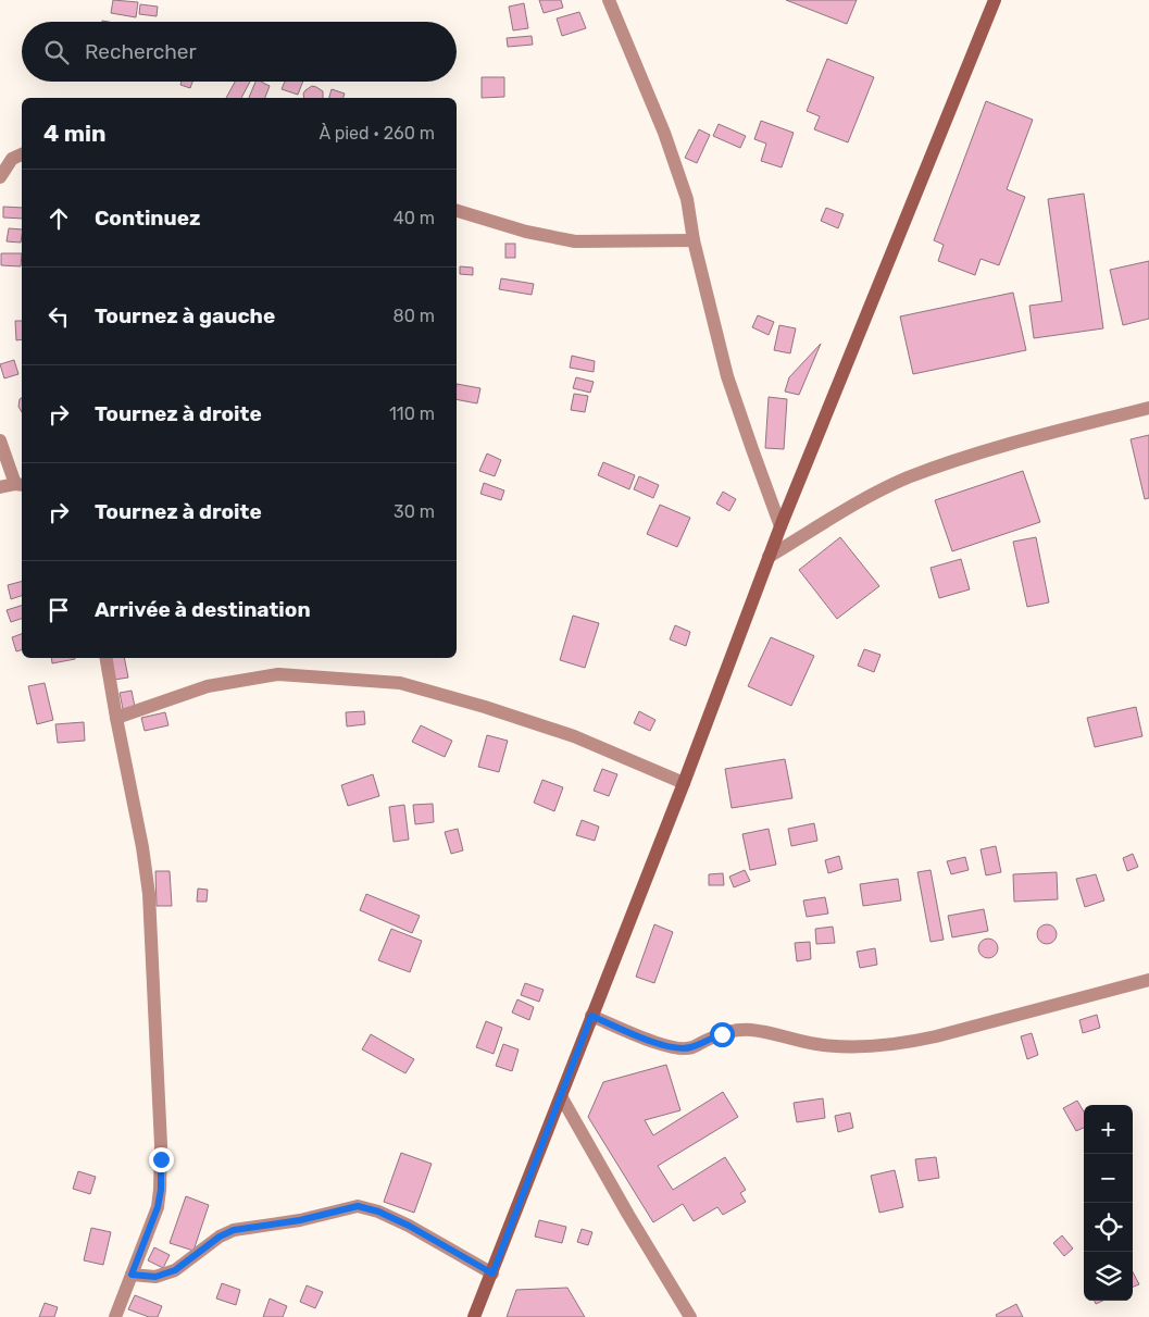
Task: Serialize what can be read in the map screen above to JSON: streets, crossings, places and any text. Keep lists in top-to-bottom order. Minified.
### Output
{"page":{"search":"Rechercher","heading":["4 min","À pied · 260 m"],"list":[["Continuez","40 m"],["Tournez à gauche","80 m"],["Tournez à droite","110 m"],["Tournez à droite","30 m"],"Arrivée à destination"],"map_buttons":["+","−"]}}
